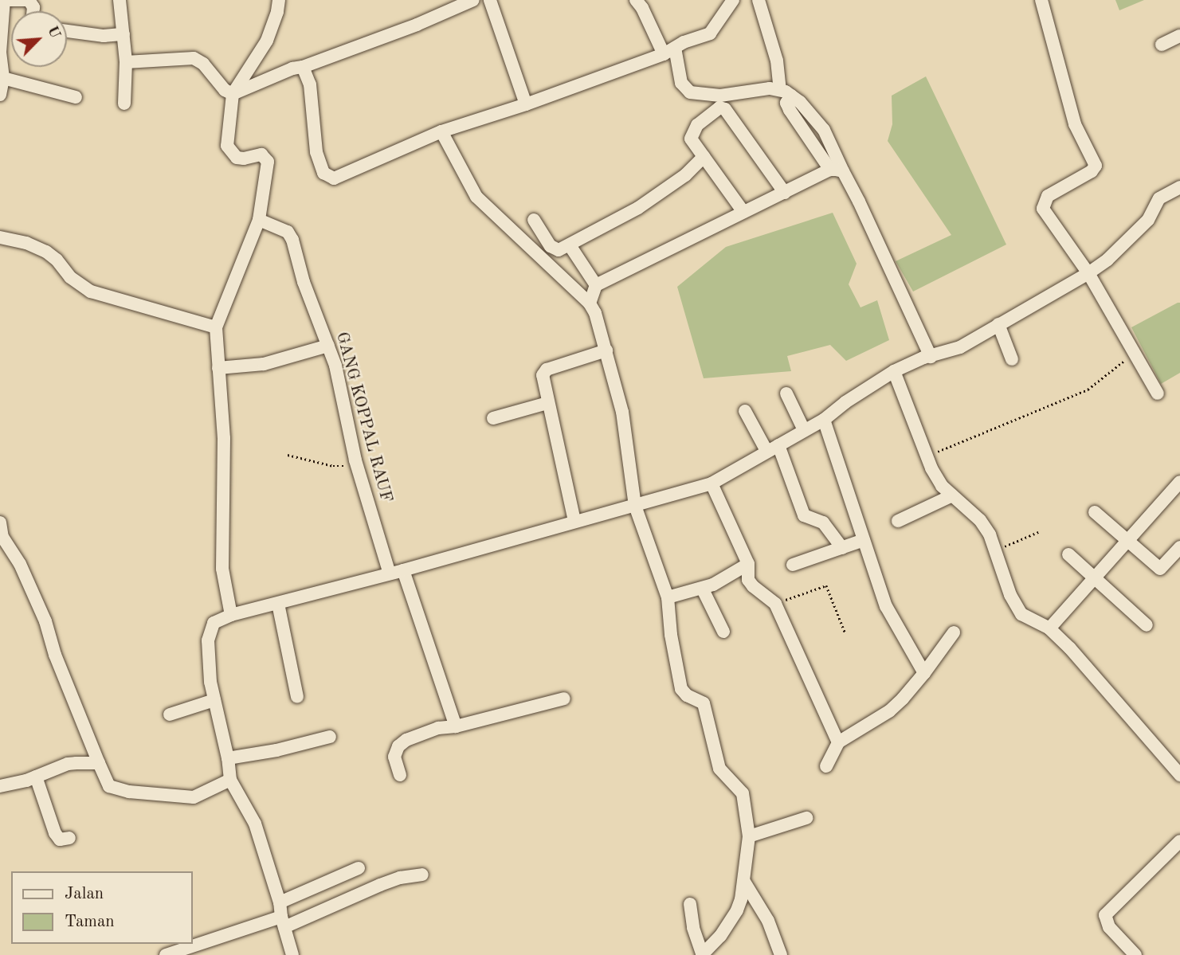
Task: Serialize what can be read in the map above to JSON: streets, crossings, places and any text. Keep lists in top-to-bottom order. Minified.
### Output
{"streets":{"street":["GANG KOPPAL RAUF"]},"legend":["Jalan","Taman"],"north":"top right"}
